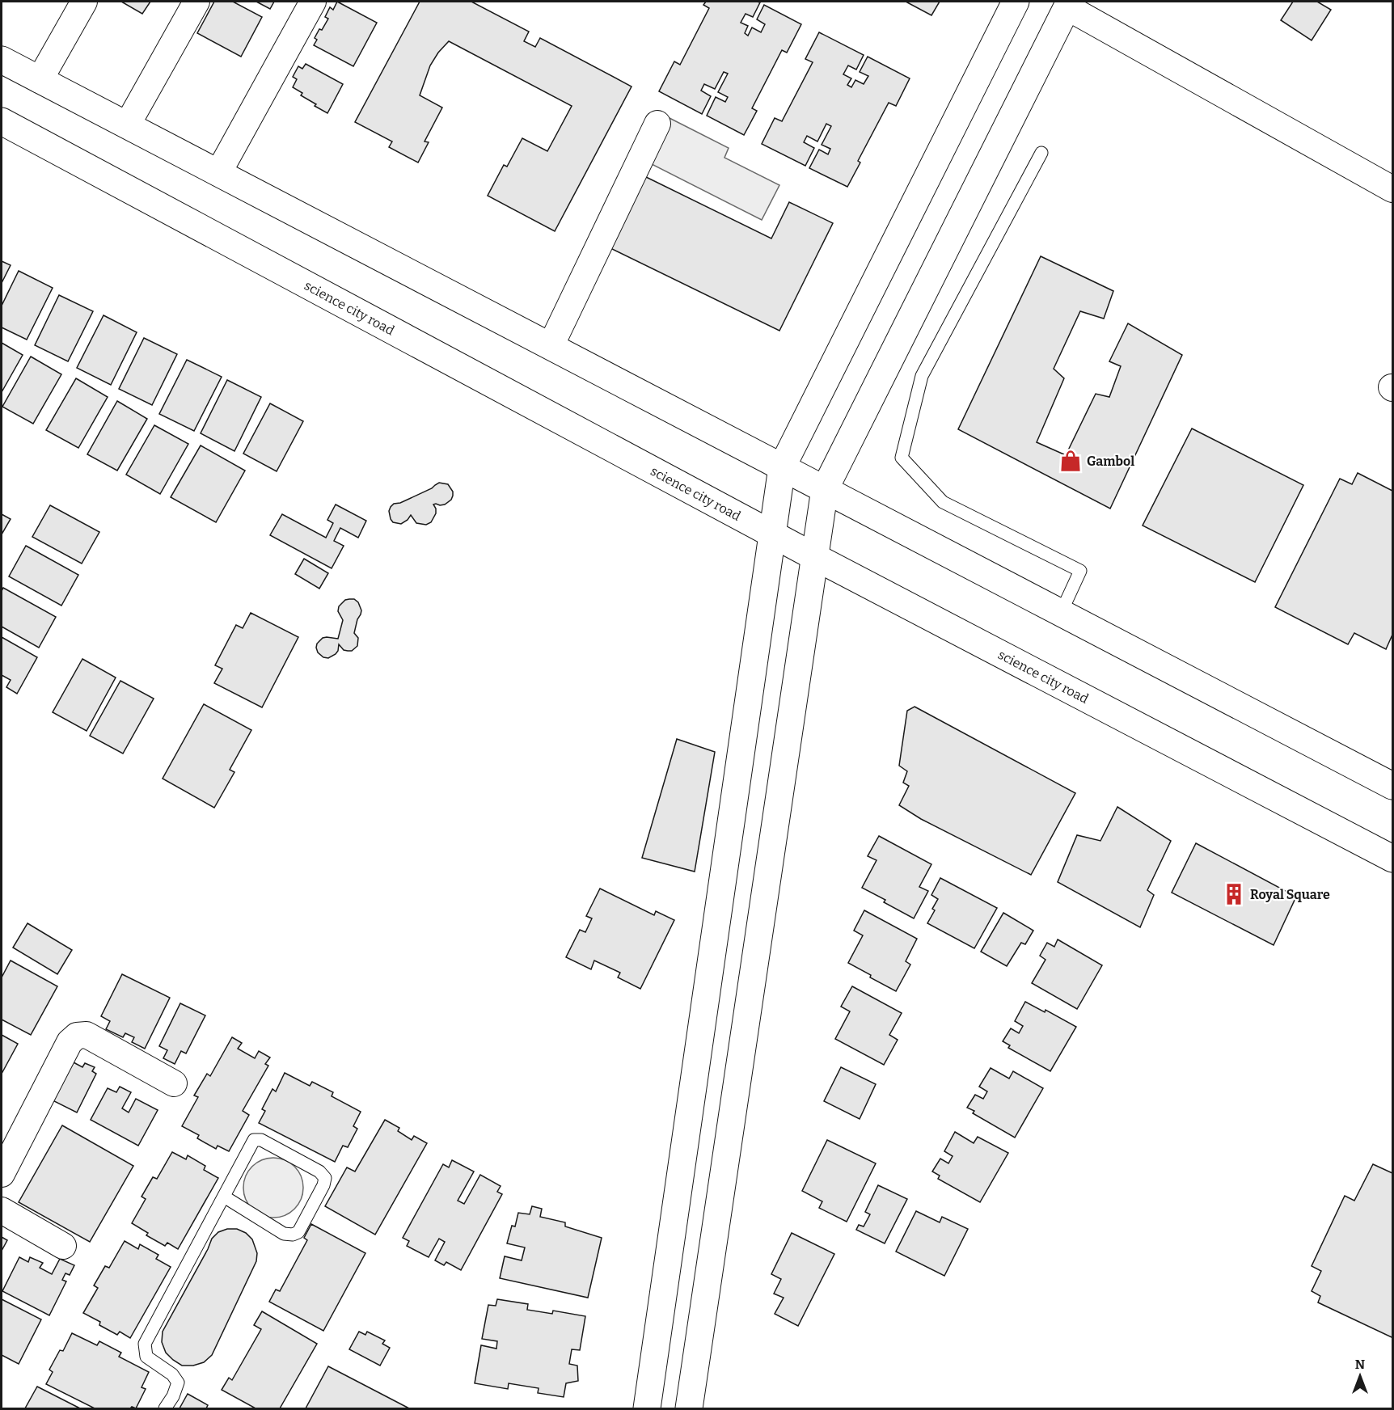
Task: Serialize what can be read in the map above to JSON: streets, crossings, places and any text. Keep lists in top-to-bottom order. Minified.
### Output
{"streets":{"main road":["science city road"]},"places":{"shop":["Gambol"],"building":["Royal Square"]},"north":"top"}
